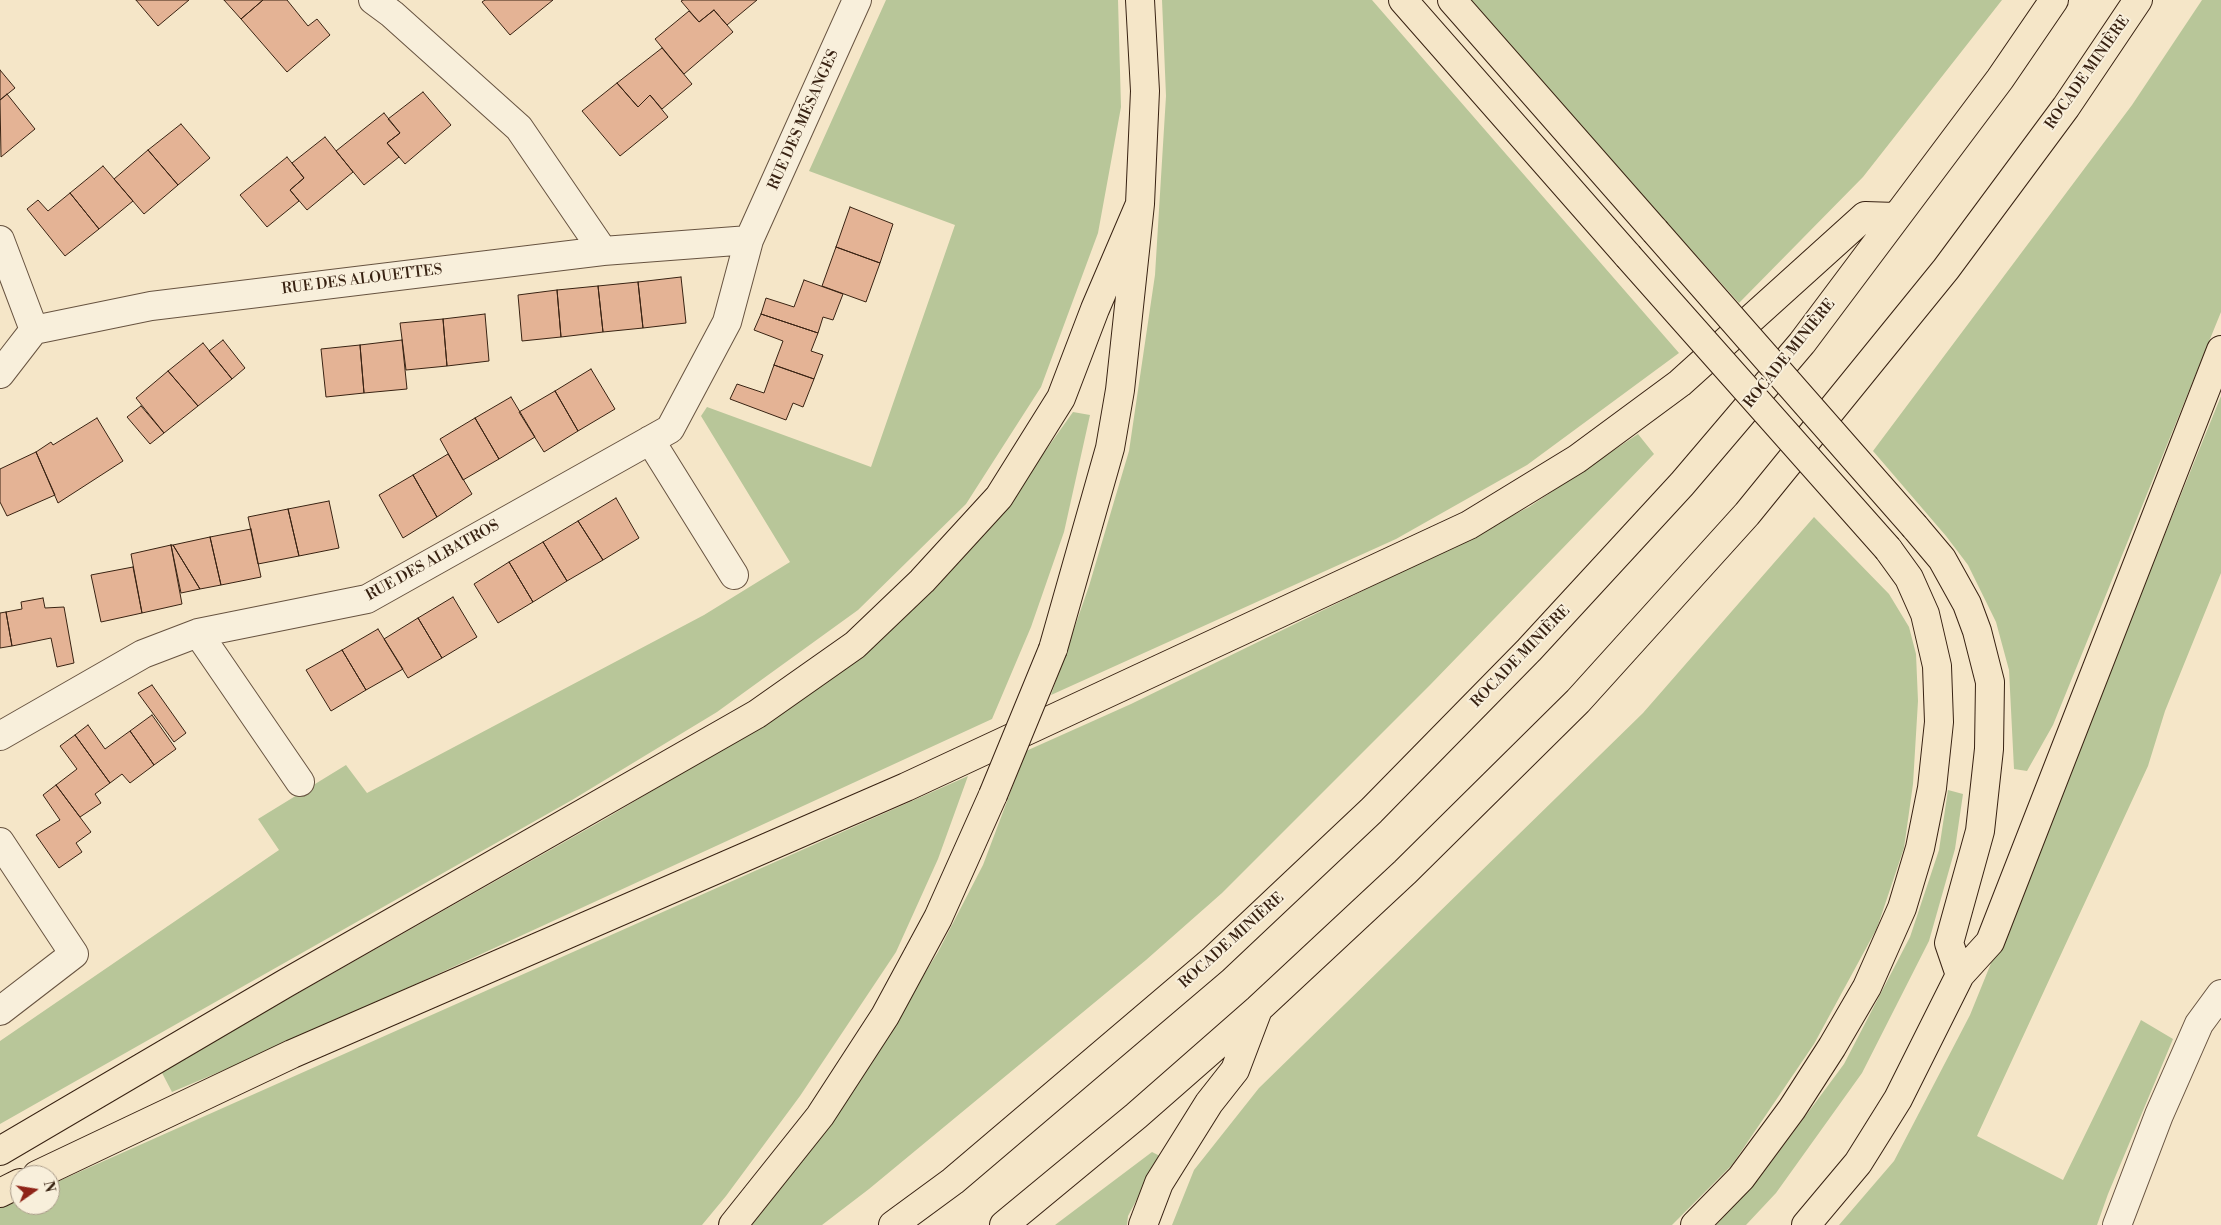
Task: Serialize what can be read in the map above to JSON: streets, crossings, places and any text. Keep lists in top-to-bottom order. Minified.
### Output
{"streets":{"highway":["ROCADE MINIÈRE"],"street":["RUE DES MÉSANGES","RUE DES ALOUETTES","RUE DES ALBATROS"]},"crossings":[["RUE DES MÉSANGES","RUE DES ALOUETTES"],["RUE DES MÉSANGES","RUE DES ALBATROS"],["RUE DES ALOUETTES","RUE DES ALBATROS"]],"north":"right"}
